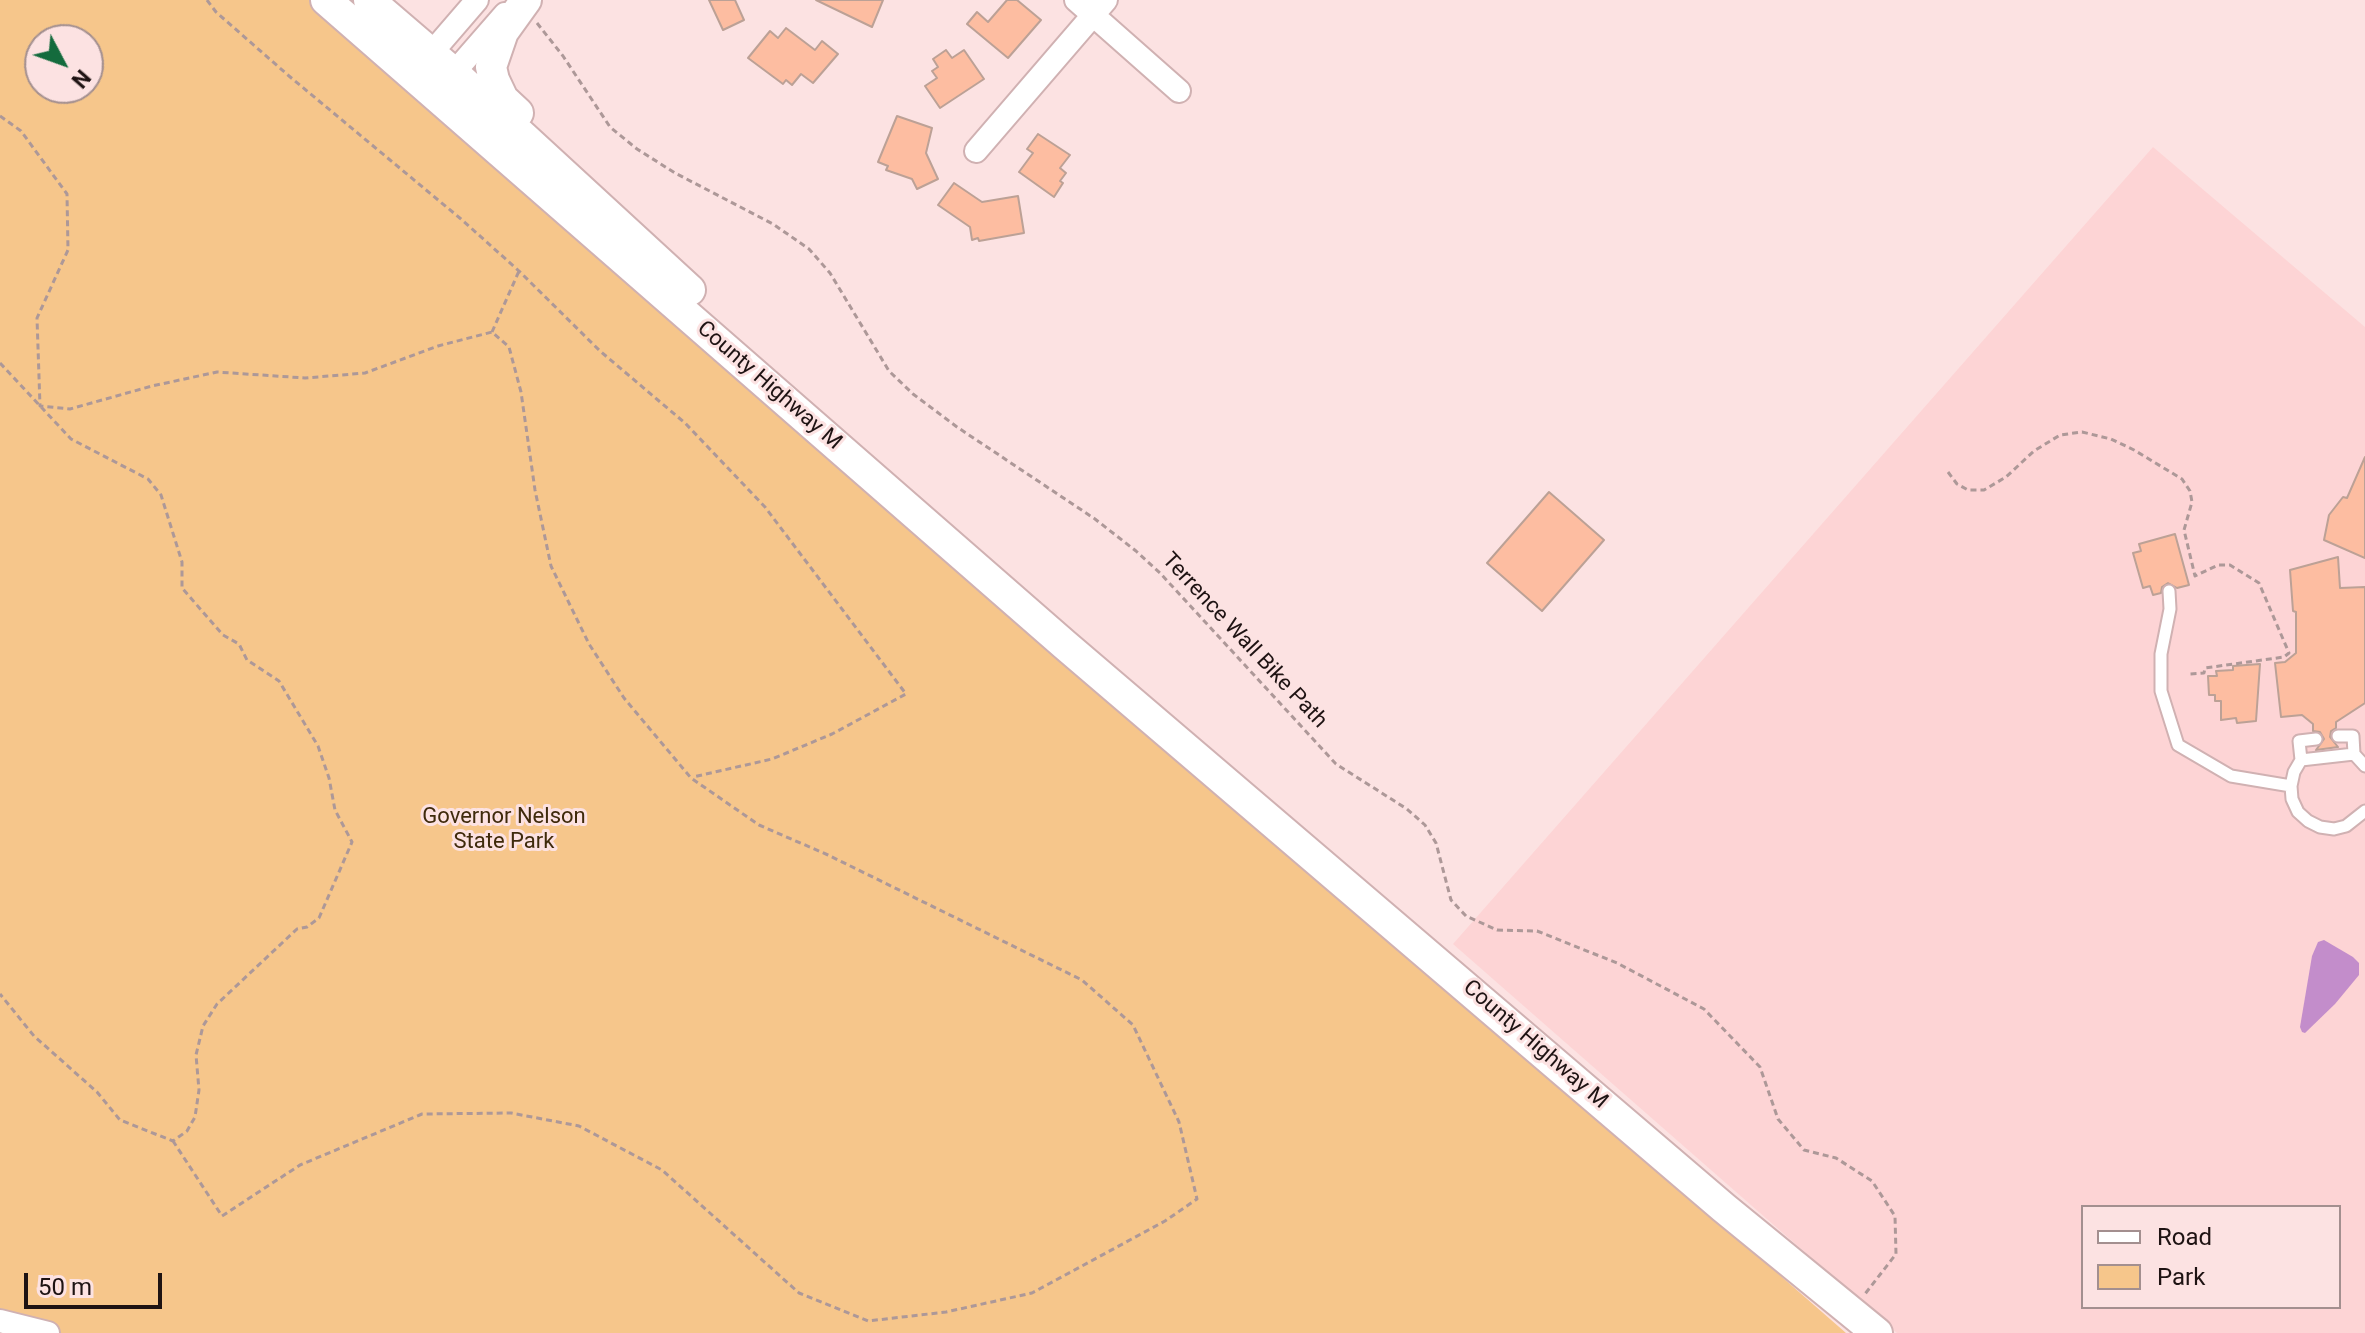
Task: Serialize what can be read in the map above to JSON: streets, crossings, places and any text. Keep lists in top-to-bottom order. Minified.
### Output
{"streets":{"main road":["County Highway M"],"path":["Terrence Wall Bike Path"]},"crossings":[["County Highway M","Terrence Wall Bike Path"]],"parks":["Governor Nelson State Park"],"legend":["Road","Park"],"scale_bar":"50 m","north":"bottom right"}
